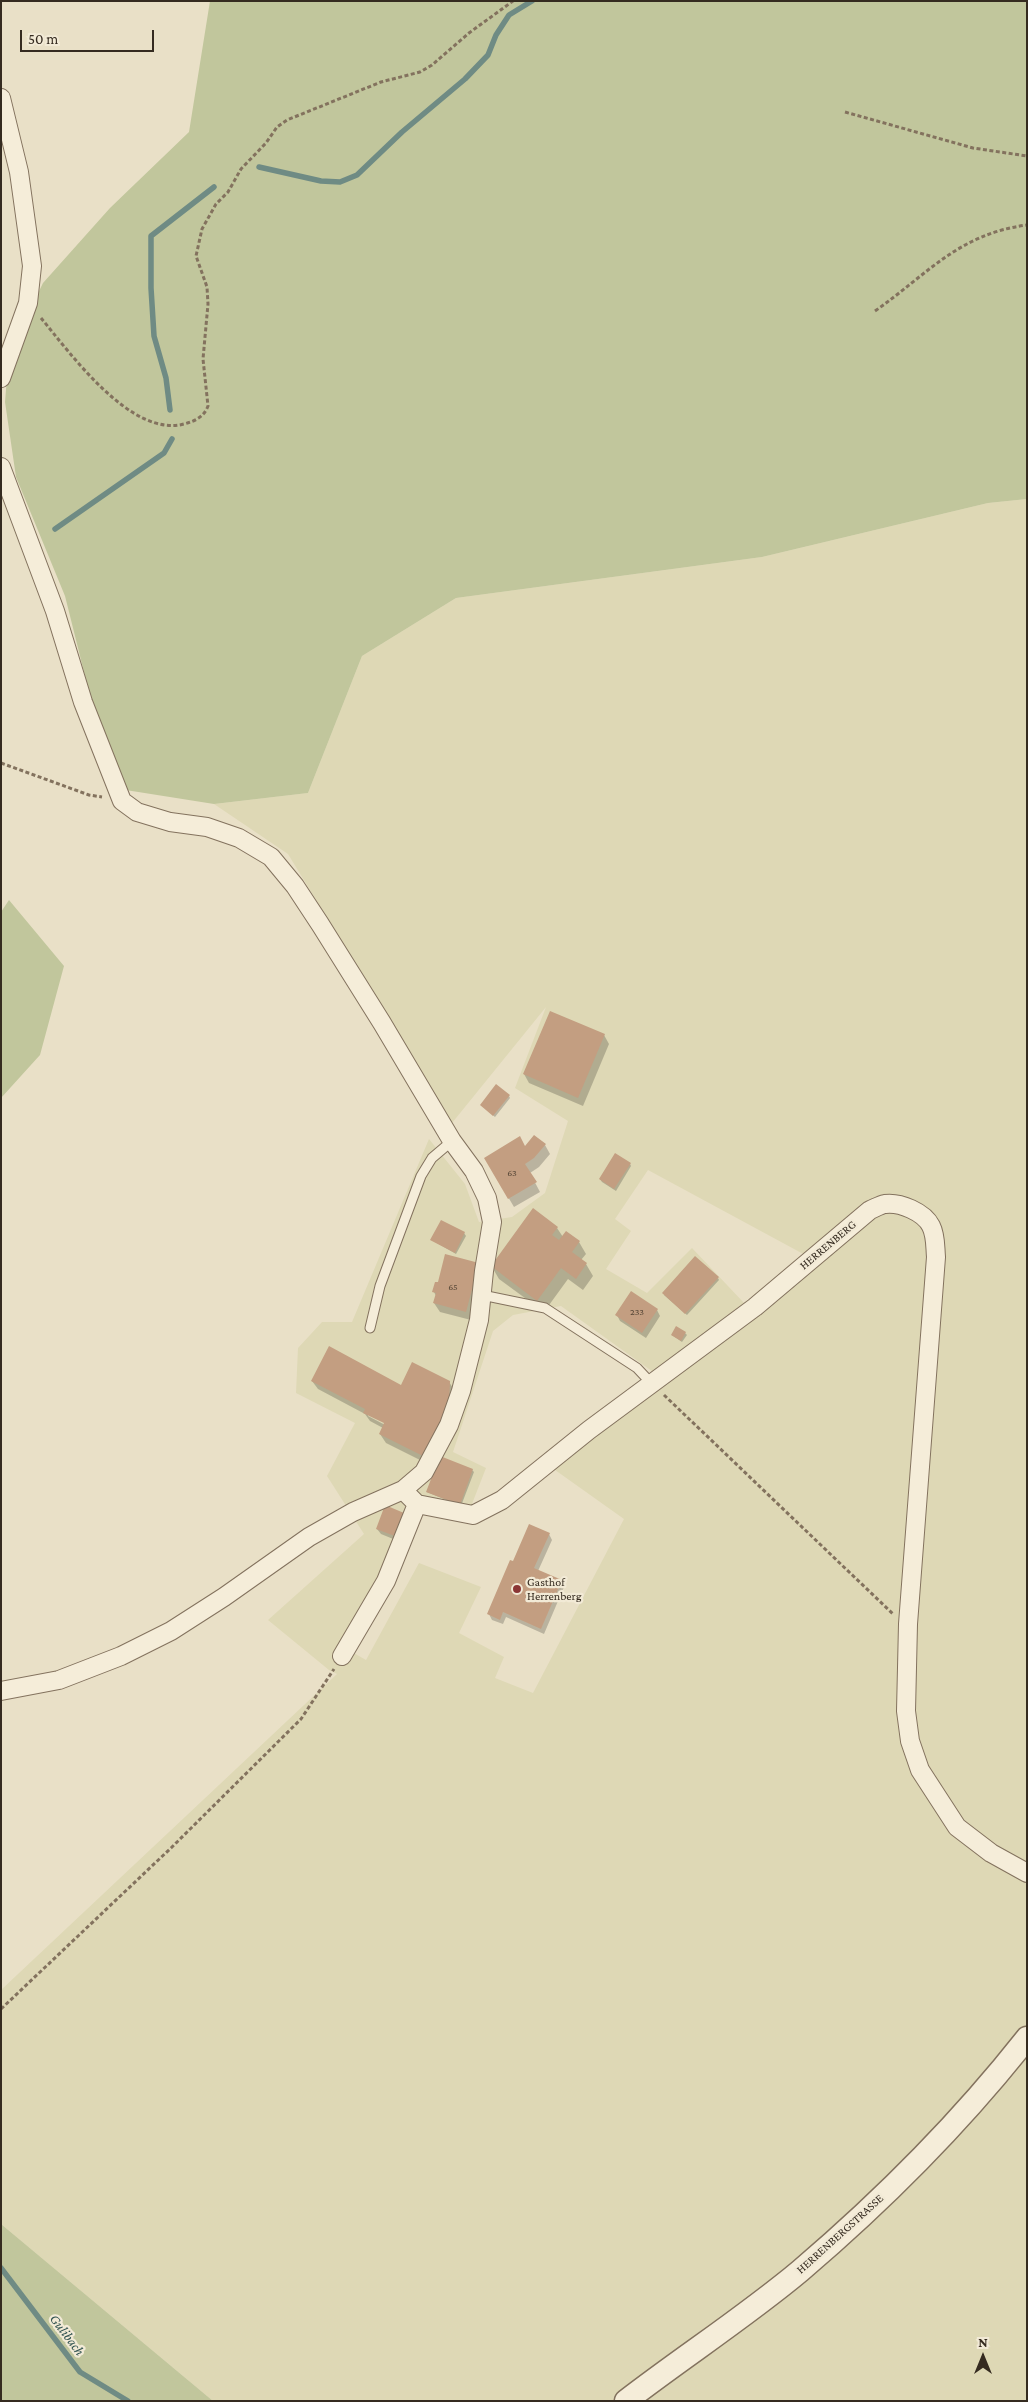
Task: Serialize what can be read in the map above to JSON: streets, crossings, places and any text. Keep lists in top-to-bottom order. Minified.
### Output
{"streets":{"street":["HERRENBERG","HERRENBERGSTRASSE"]},"water":["Gulibach"],"places":["Gasthof Herrenberg"],"house_numbers":["63","65","233"],"scale_bar":"50 m","north":"top"}
